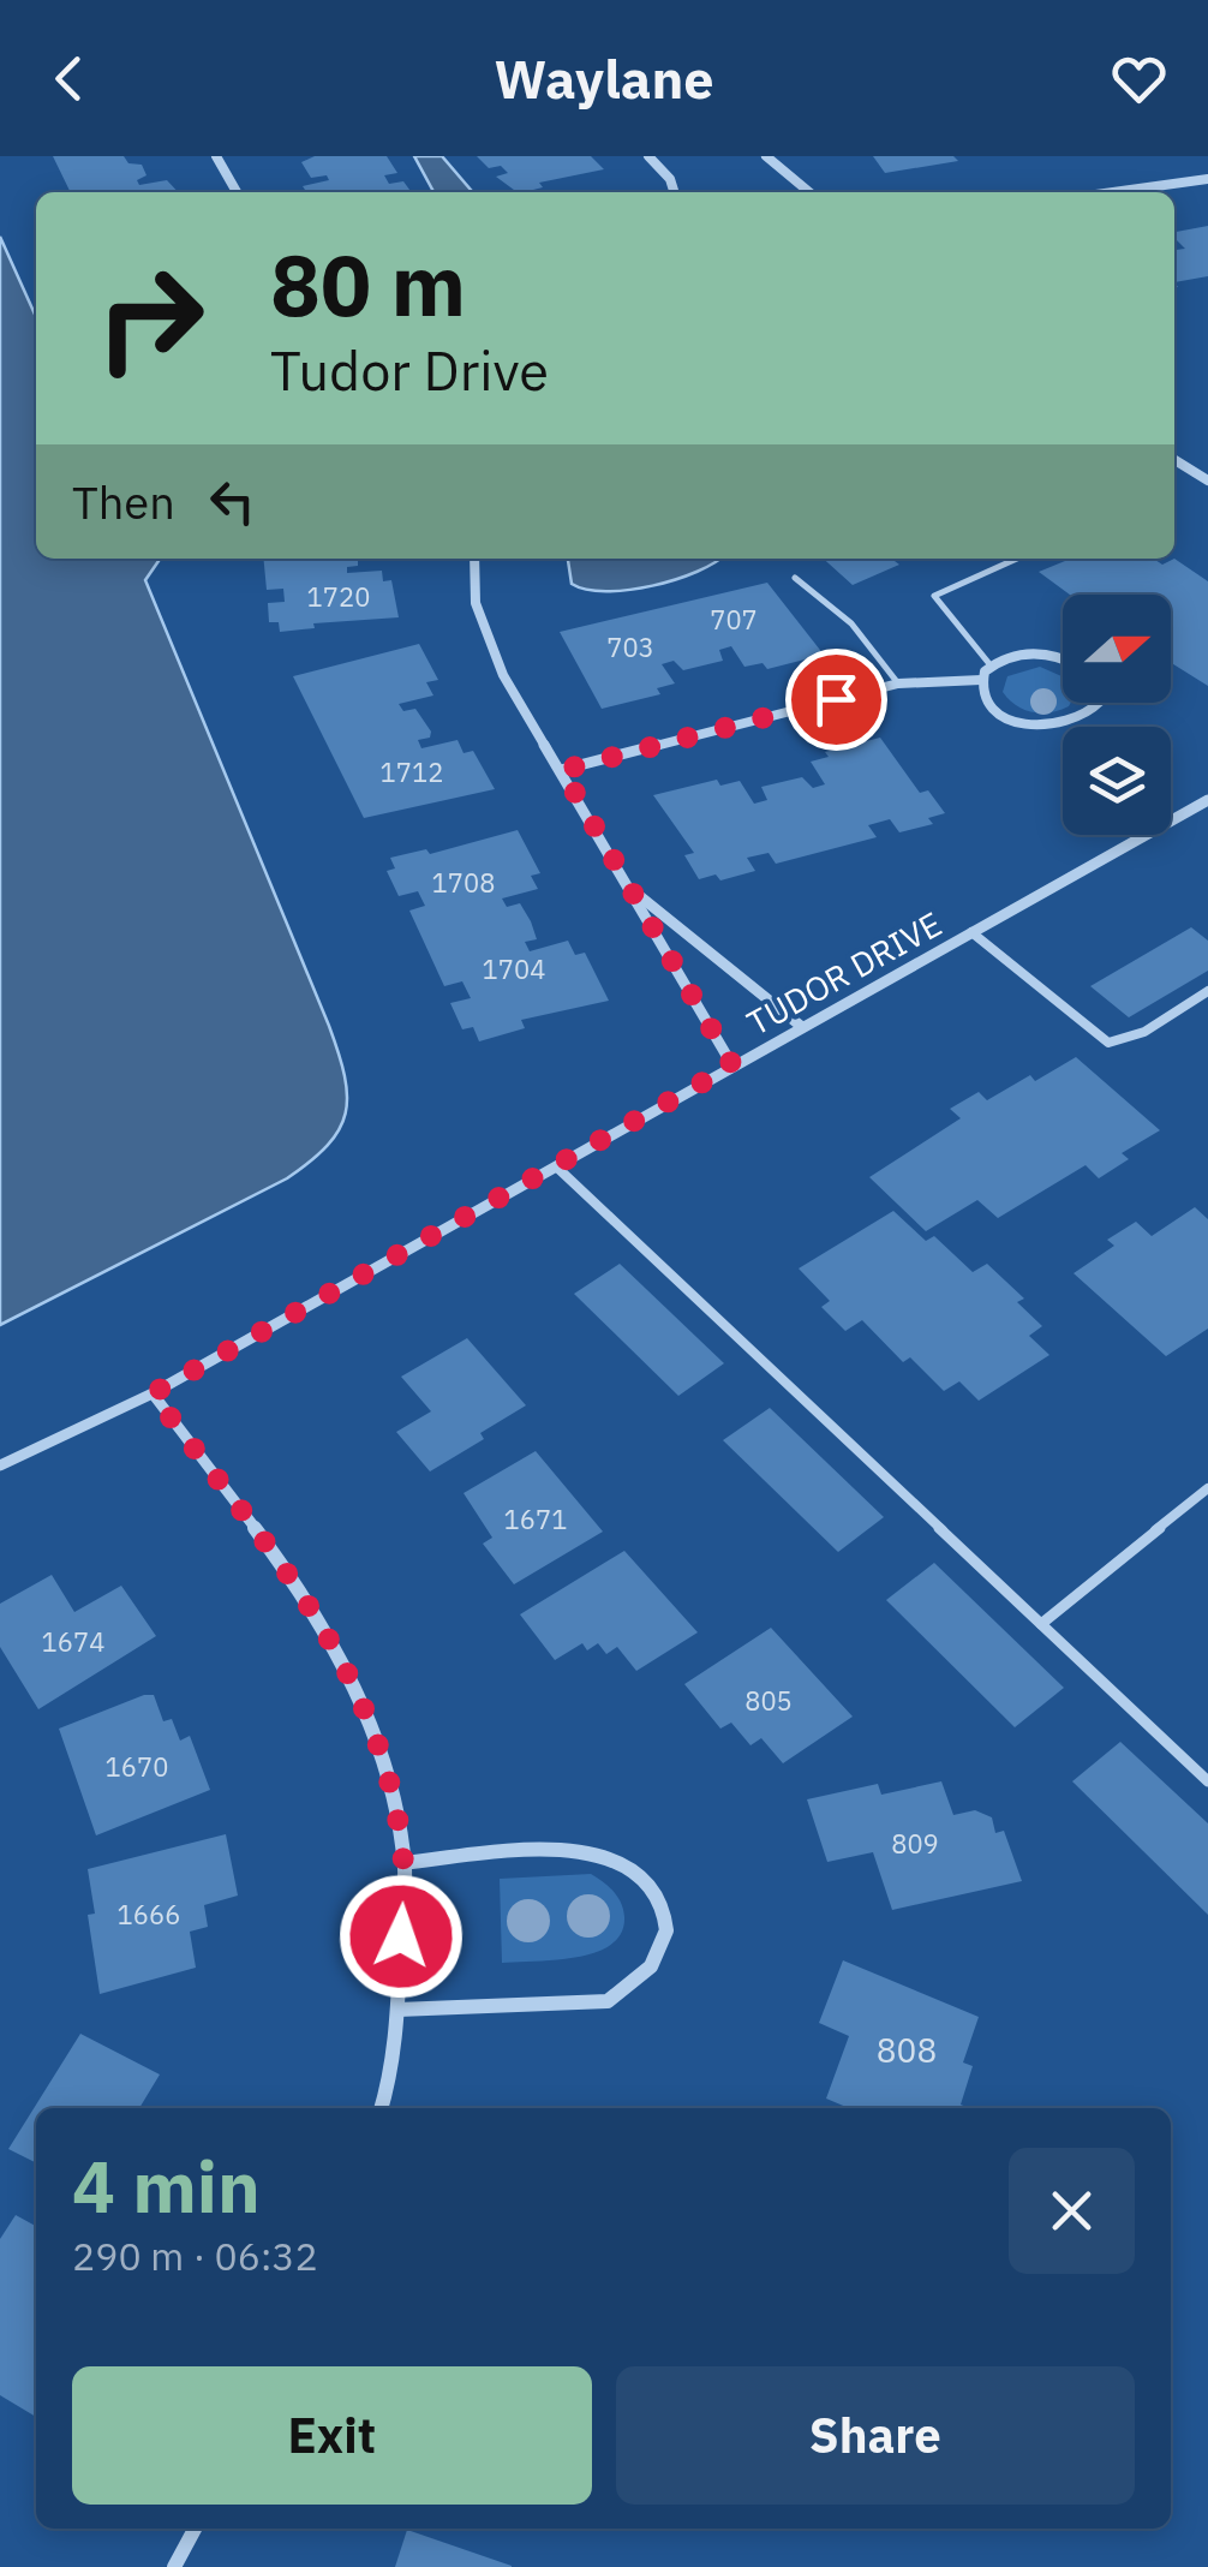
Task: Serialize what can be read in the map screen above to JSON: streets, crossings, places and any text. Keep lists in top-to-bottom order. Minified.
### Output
{"streets":{"street":["TUDOR DRIVE"]},"house_numbers":["1720","707","703","1712","1708","1704","1671","1674","805","1670","809","1666","808"],"north":"right","page":{"header":"Waylane","turn":["80 m","Tudor Drive"],"then":"Then","heading":["4 min","290 m · 06:32"],"buttons":["Exit","Share"]}}
